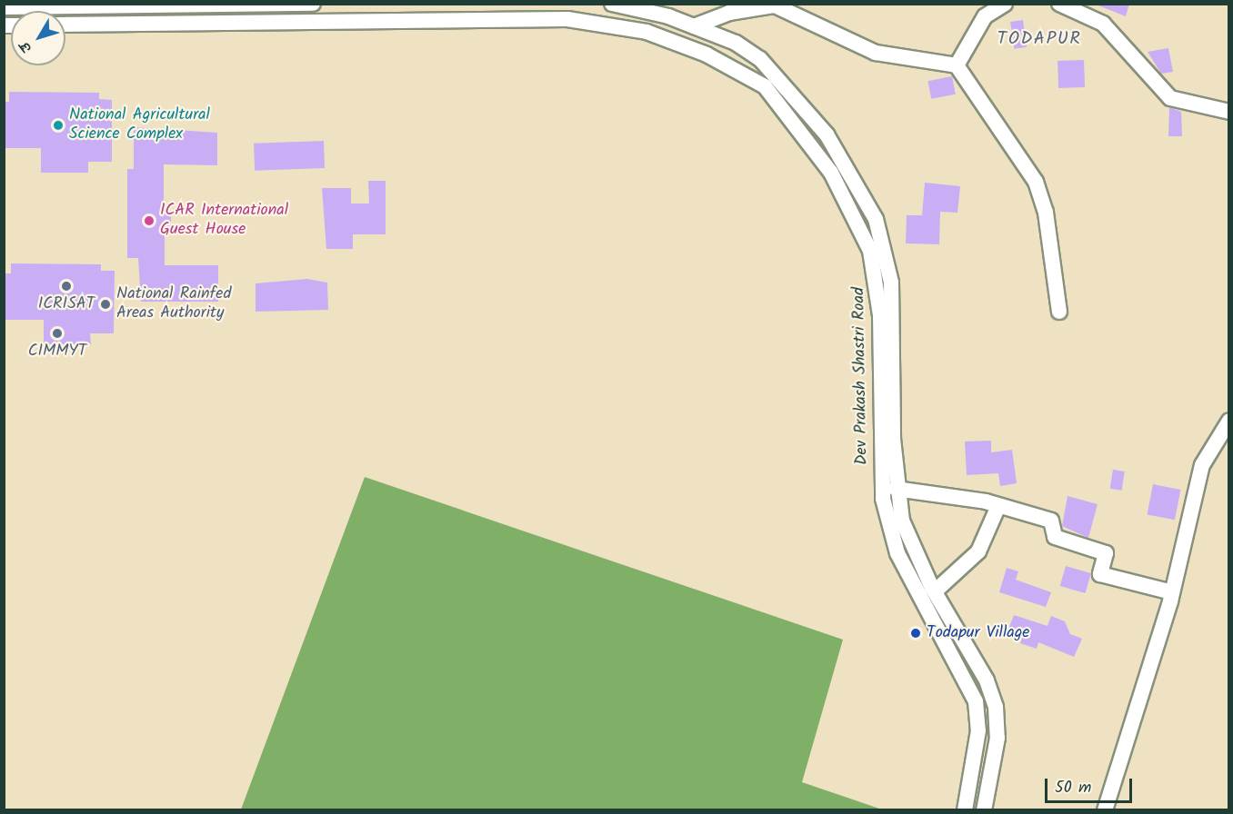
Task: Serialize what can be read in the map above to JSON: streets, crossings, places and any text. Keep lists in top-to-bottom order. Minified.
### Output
{"streets":{"street":["Dev Prakash Shastri Road"]},"districts":["TODAPUR"],"places":["National Agricultural Science Complex","ICAR International Guest House","ICRISAT","National Rainfed Areas Authority","CIMMYT","Todapur Village"],"scale_bar":"50 m","north":"bottom left"}
